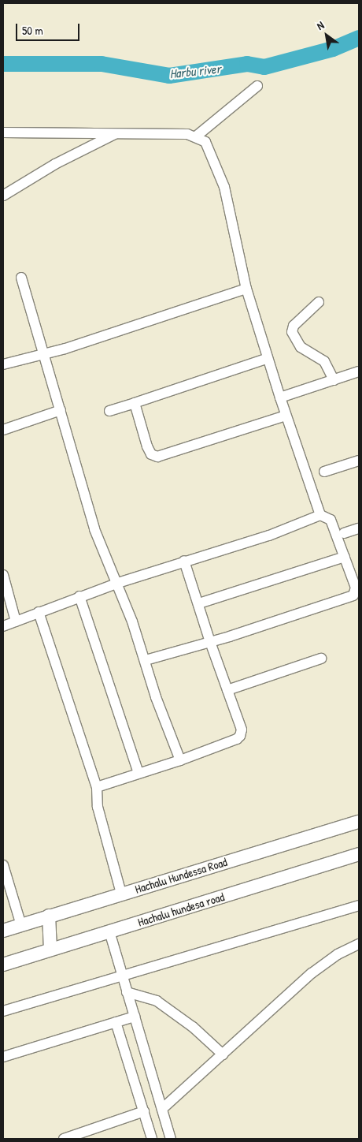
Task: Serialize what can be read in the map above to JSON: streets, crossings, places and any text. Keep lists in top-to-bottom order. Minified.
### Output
{"streets":{"main road":["Hachalu Hundessa Road","Hachalu hundesa road"]},"water":["Harbu river"],"scale_bar":"50 m","north":"top left"}
